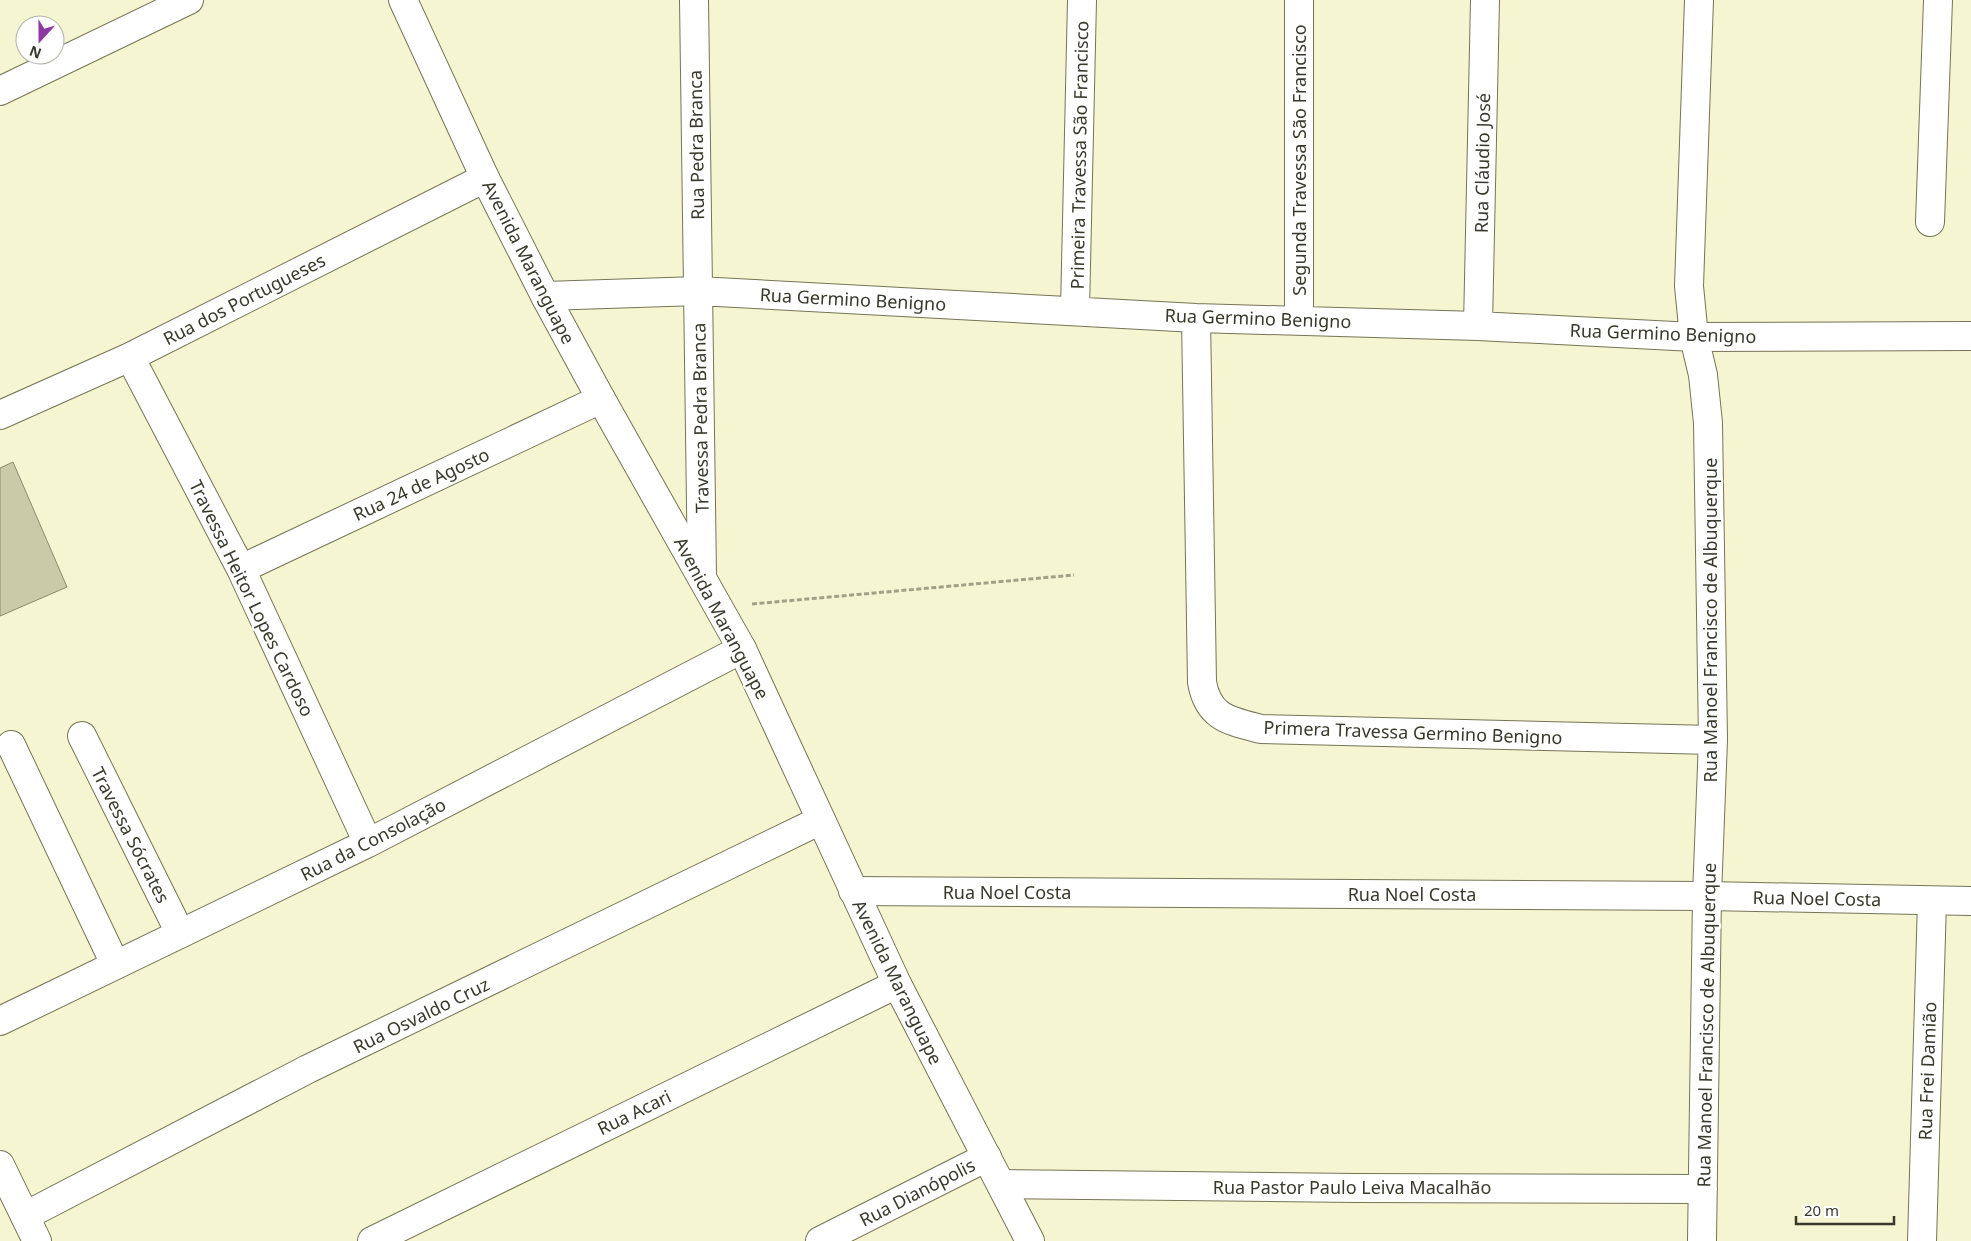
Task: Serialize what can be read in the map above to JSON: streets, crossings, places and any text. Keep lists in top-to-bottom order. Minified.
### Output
{"streets":{"street":["Rua Pedra Branca","Primeira Travessa São Francisco","Segunda Travessa São Francisco","Rua Cláudio José","Avenida Maranguape","Rua dos Portugueses","Rua Germino Benigno","Travessa Pedra Branca","Rua 24 de Agosto","Travessa Heitor Lopes Cardoso","Rua Manoel Francisco de Albuquerque","Primera Travessa Germino Benigno","Travessa Sócrates","Rua da Consolação","Rua Noel Costa","Rua Osvaldo Cruz","Rua Frei Damião","Rua Acari","Rua Pastor Paulo Leiva Macalhão","Rua Dianópolis"]},"crossings":[["Rua Pedra Branca","Rua Germino Benigno"],["Rua Pedra Branca","Travessa Pedra Branca"],["Primeira Travessa São Francisco","Rua Germino Benigno"],["Segunda Travessa São Francisco","Rua Germino Benigno"],["Rua Cláudio José","Rua Germino Benigno"],["Avenida Maranguape","Rua dos Portugueses"],["Avenida Maranguape","Rua Germino Benigno"],["Avenida Maranguape","Travessa Pedra Branca"],["Avenida Maranguape","Rua 24 de Agosto"],["Avenida Maranguape","Rua da Consolação"],["Avenida Maranguape","Rua Noel Costa"],["Avenida Maranguape","Rua Osvaldo Cruz"],["Avenida Maranguape","Rua Acari"],["Avenida Maranguape","Rua Pastor Paulo Leiva Macalhão"],["Avenida Maranguape","Rua Dianópolis"],["Rua dos Portugueses","Travessa Heitor Lopes Cardoso"],["Rua Germino Benigno","Travessa Pedra Branca"],["Rua Germino Benigno","Rua Manoel Francisco de Albuquerque"],["Rua Germino Benigno","Primera Travessa Germino Benigno"],["Rua 24 de Agosto","Travessa Heitor Lopes Cardoso"],["Travessa Heitor Lopes Cardoso","Rua da Consolação"],["Rua Manoel Francisco de Albuquerque","Primera Travessa Germino Benigno"],["Rua Manoel Francisco de Albuquerque","Rua Noel Costa"],["Rua Manoel Francisco de Albuquerque","Rua Pastor Paulo Leiva Macalhão"],["Travessa Sócrates","Rua da Consolação"],["Rua Noel Costa","Rua Frei Damião"]],"scale_bar":"20 m","north":"bottom"}
